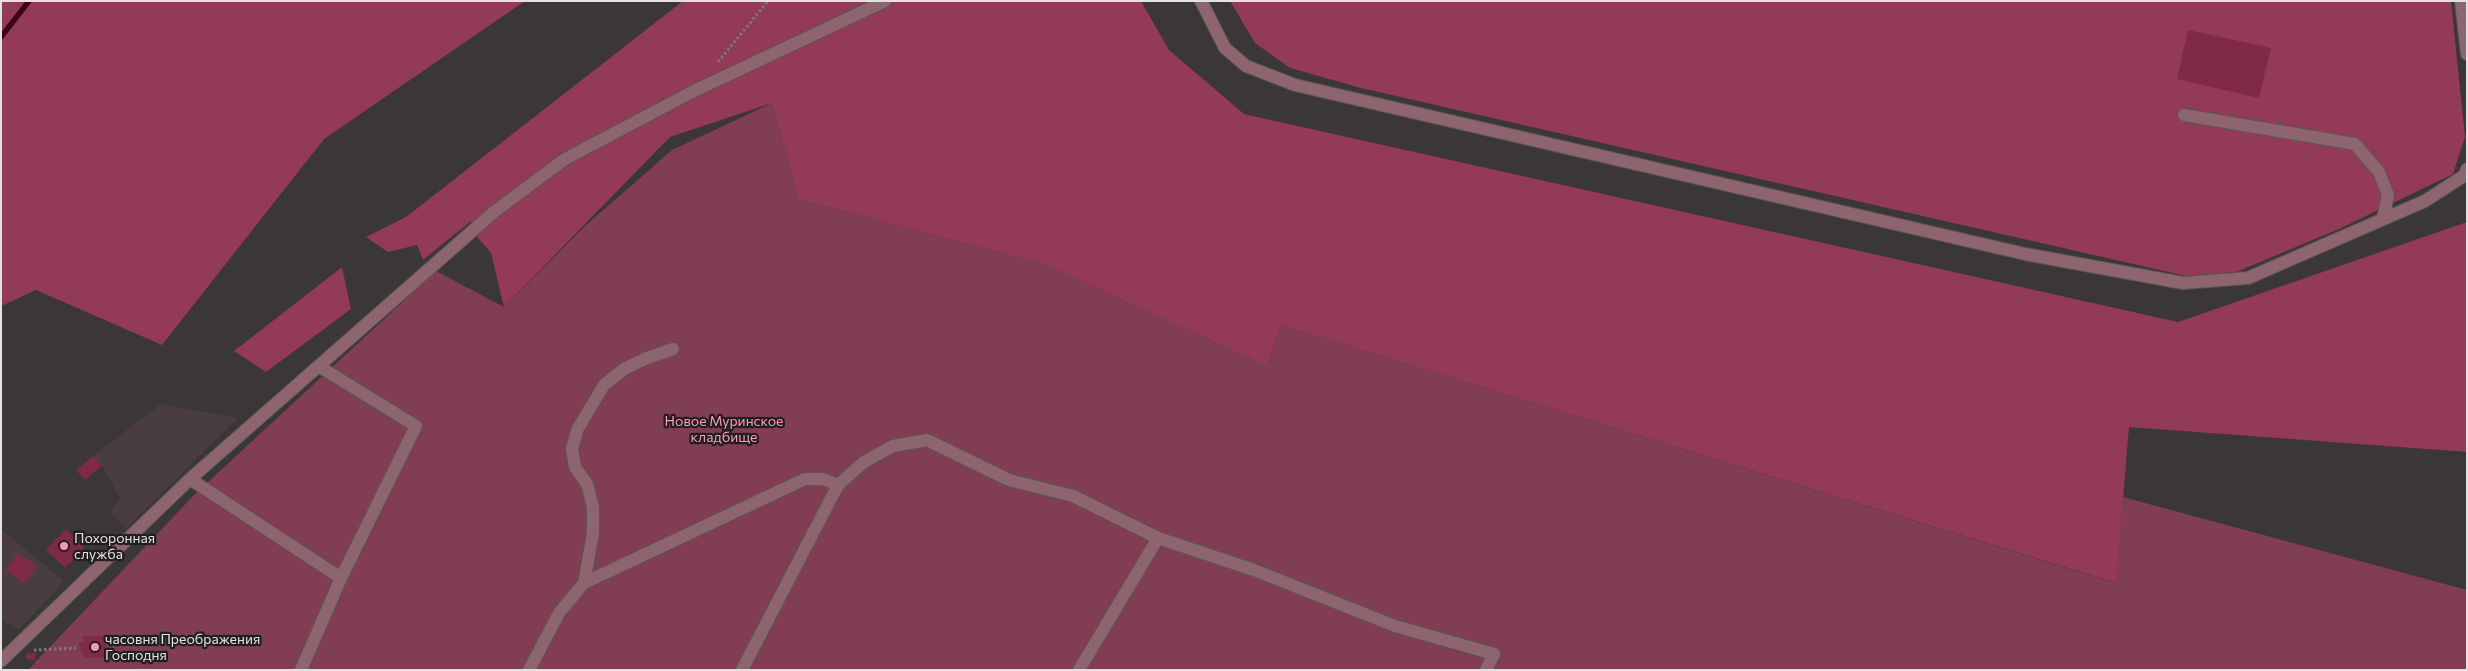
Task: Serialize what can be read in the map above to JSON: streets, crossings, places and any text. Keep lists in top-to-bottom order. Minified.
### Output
{"parks":["Новое Муринское кладбище"],"places":["Похоронная служба","часовня Преображения Господня"]}
